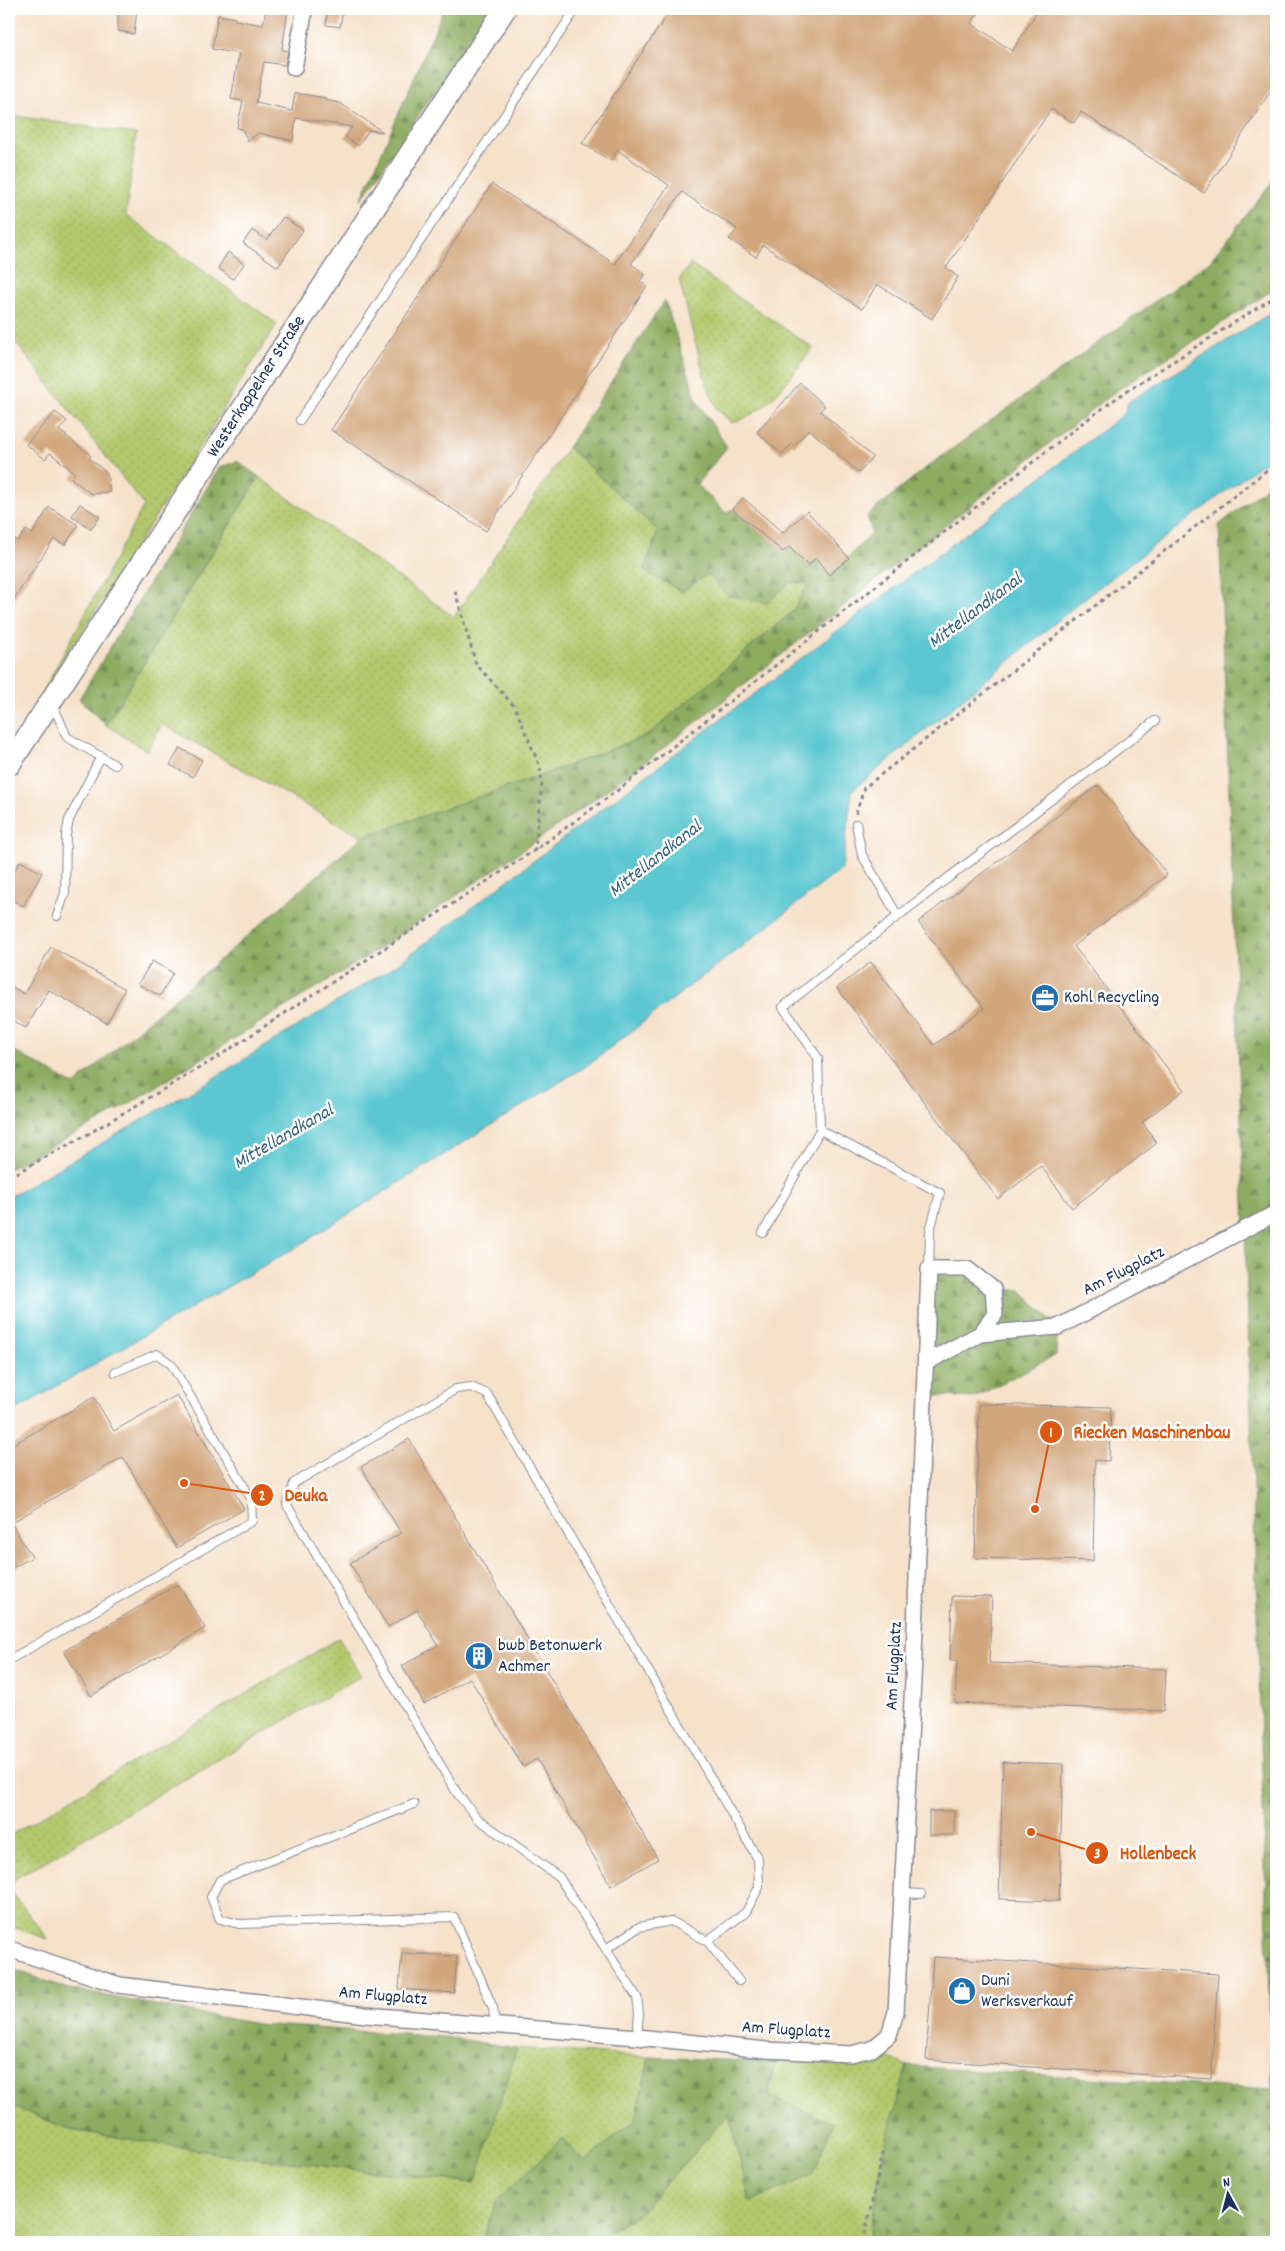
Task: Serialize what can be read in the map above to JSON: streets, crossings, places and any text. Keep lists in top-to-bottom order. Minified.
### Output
{"streets":{"main road":["Westerkappelner Straße"],"street":["Am Flugplatz"]},"water":["Mittellandkanal"],"places":{"office":["Kohl Recycling"],"other":["Deuka","Riecken Maschinenbau","Hollenbeck"],"building":["bwb Betonwerk Achmer"],"shop":["Duni Werksverkauf"]},"north":"top"}
